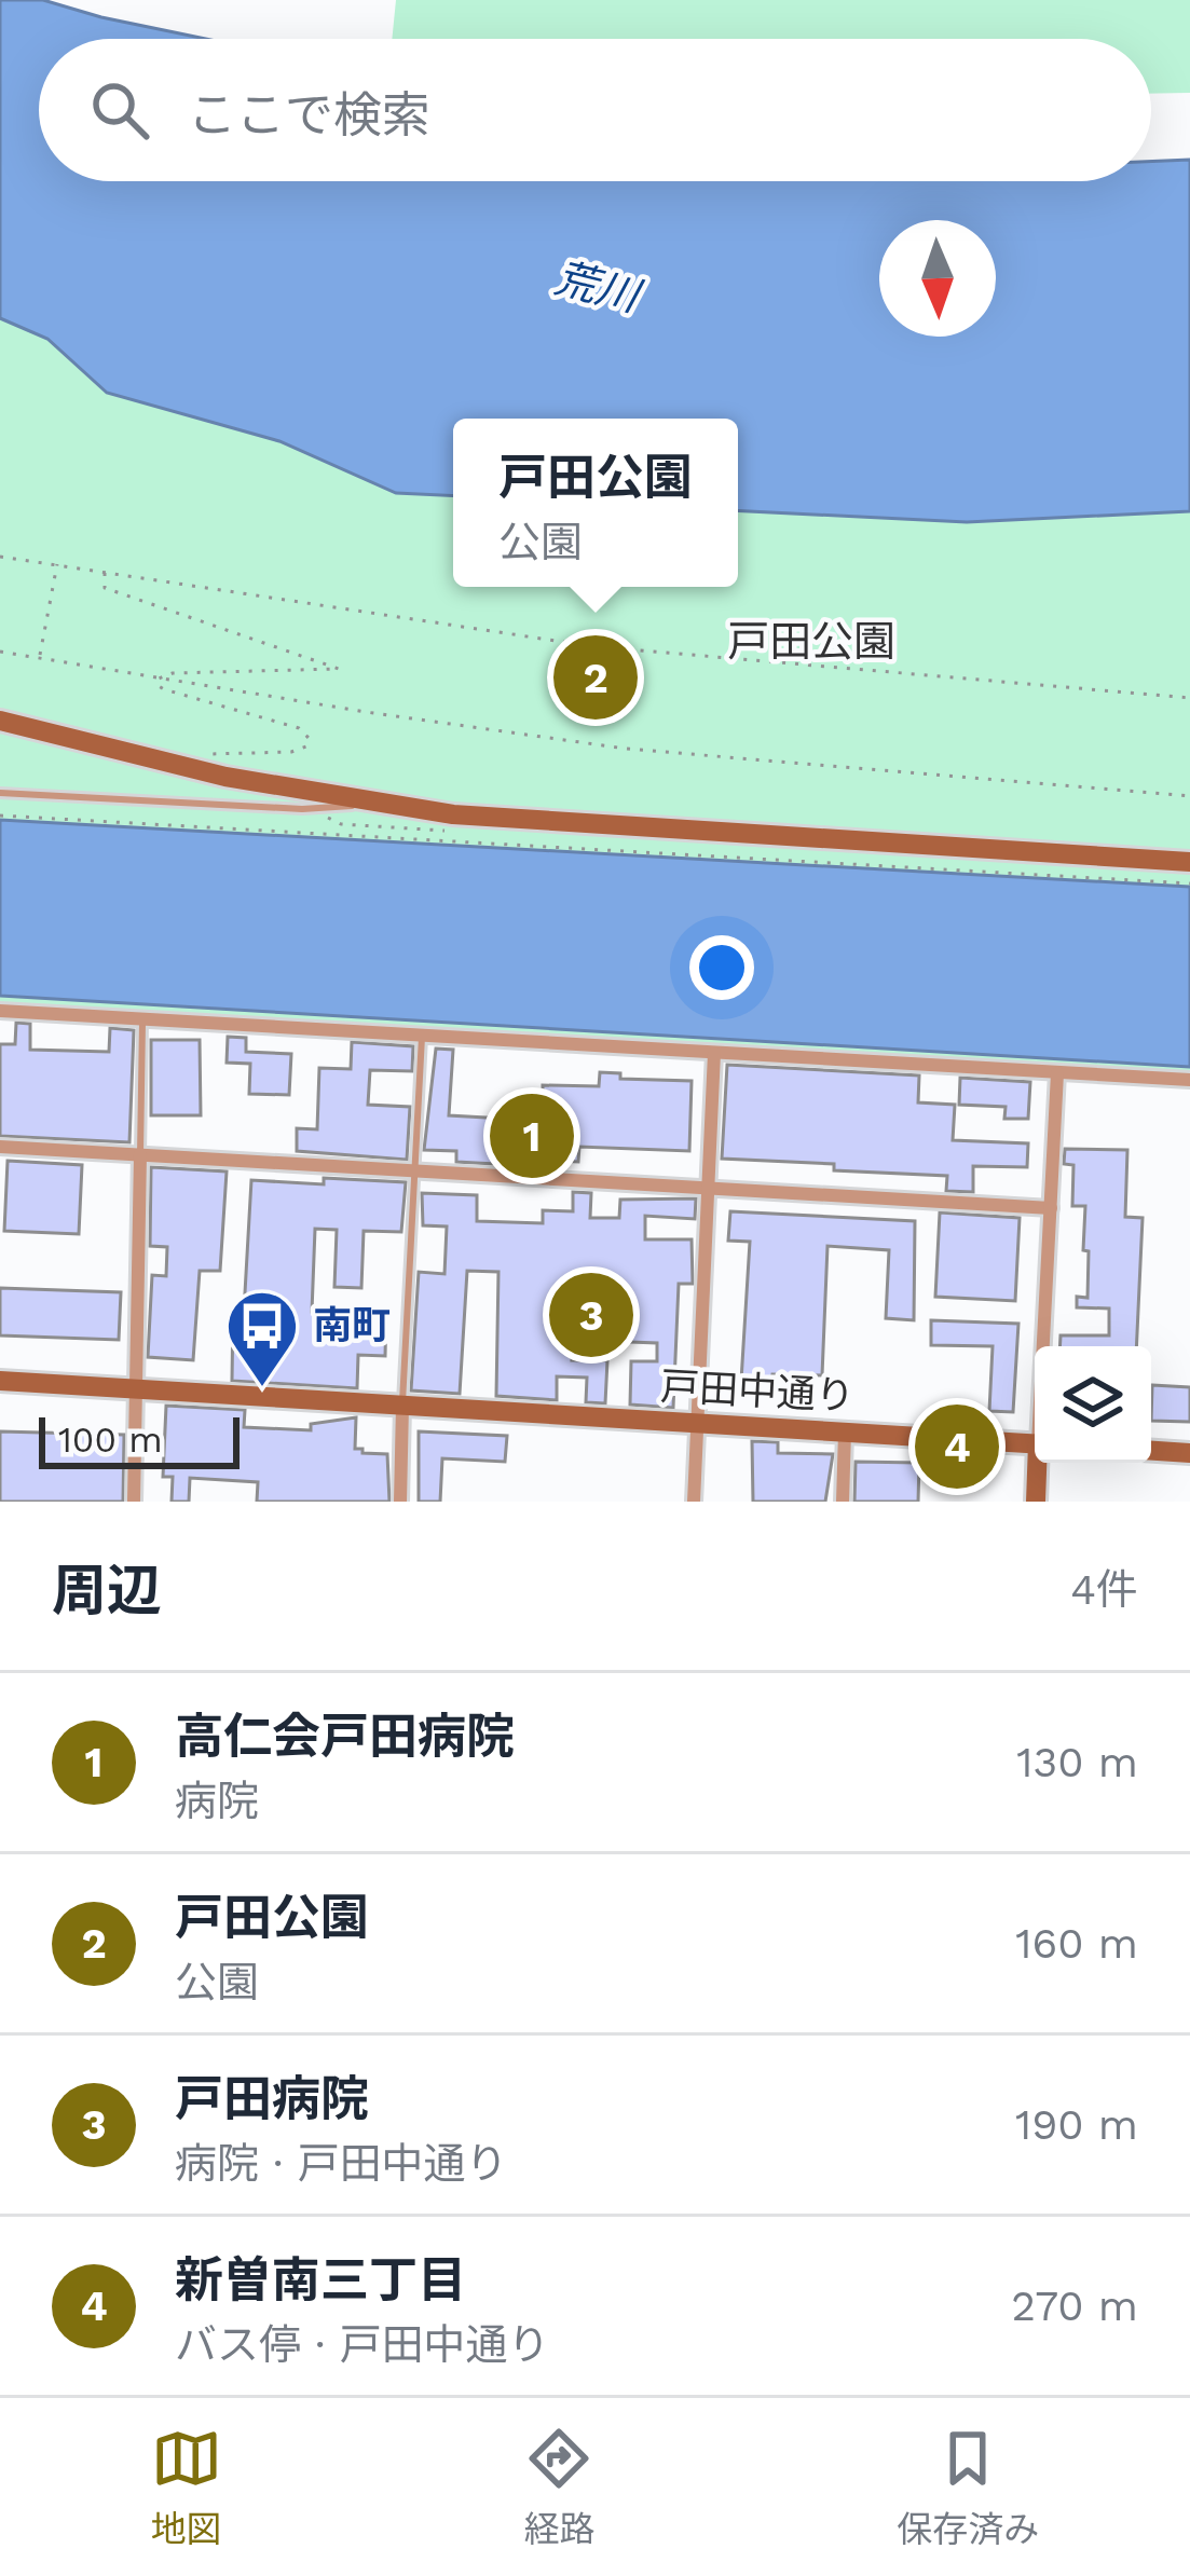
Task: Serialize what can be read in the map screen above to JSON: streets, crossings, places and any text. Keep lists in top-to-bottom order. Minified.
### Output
{"streets":{"street":["戸田中通り"]},"districts":["戸田公園"],"water":["荒川"],"places":{"bus stop":["南町"]},"scale_bar":"100 m","north":"bottom","page":{"search":"ここで検索","popup":["戸田公園","公園"],"pins":["2","1","3","4"],"scale":"100 m","heading":["周辺","4件"],"list":[{"mark":"1","name":"高仁会戸田病院","note":"病院","value":"130 m"},{"mark":"2","name":"戸田公園","note":"公園","value":"160 m"},{"mark":"3","name":"戸田病院","note":"病院 · 戸田中通り","value":"190 m"},{"mark":"4","name":"新曽南三丁目","note":"バス停 · 戸田中通り","value":"270 m"}],"nav":["地図","経路","保存済み"]}}
